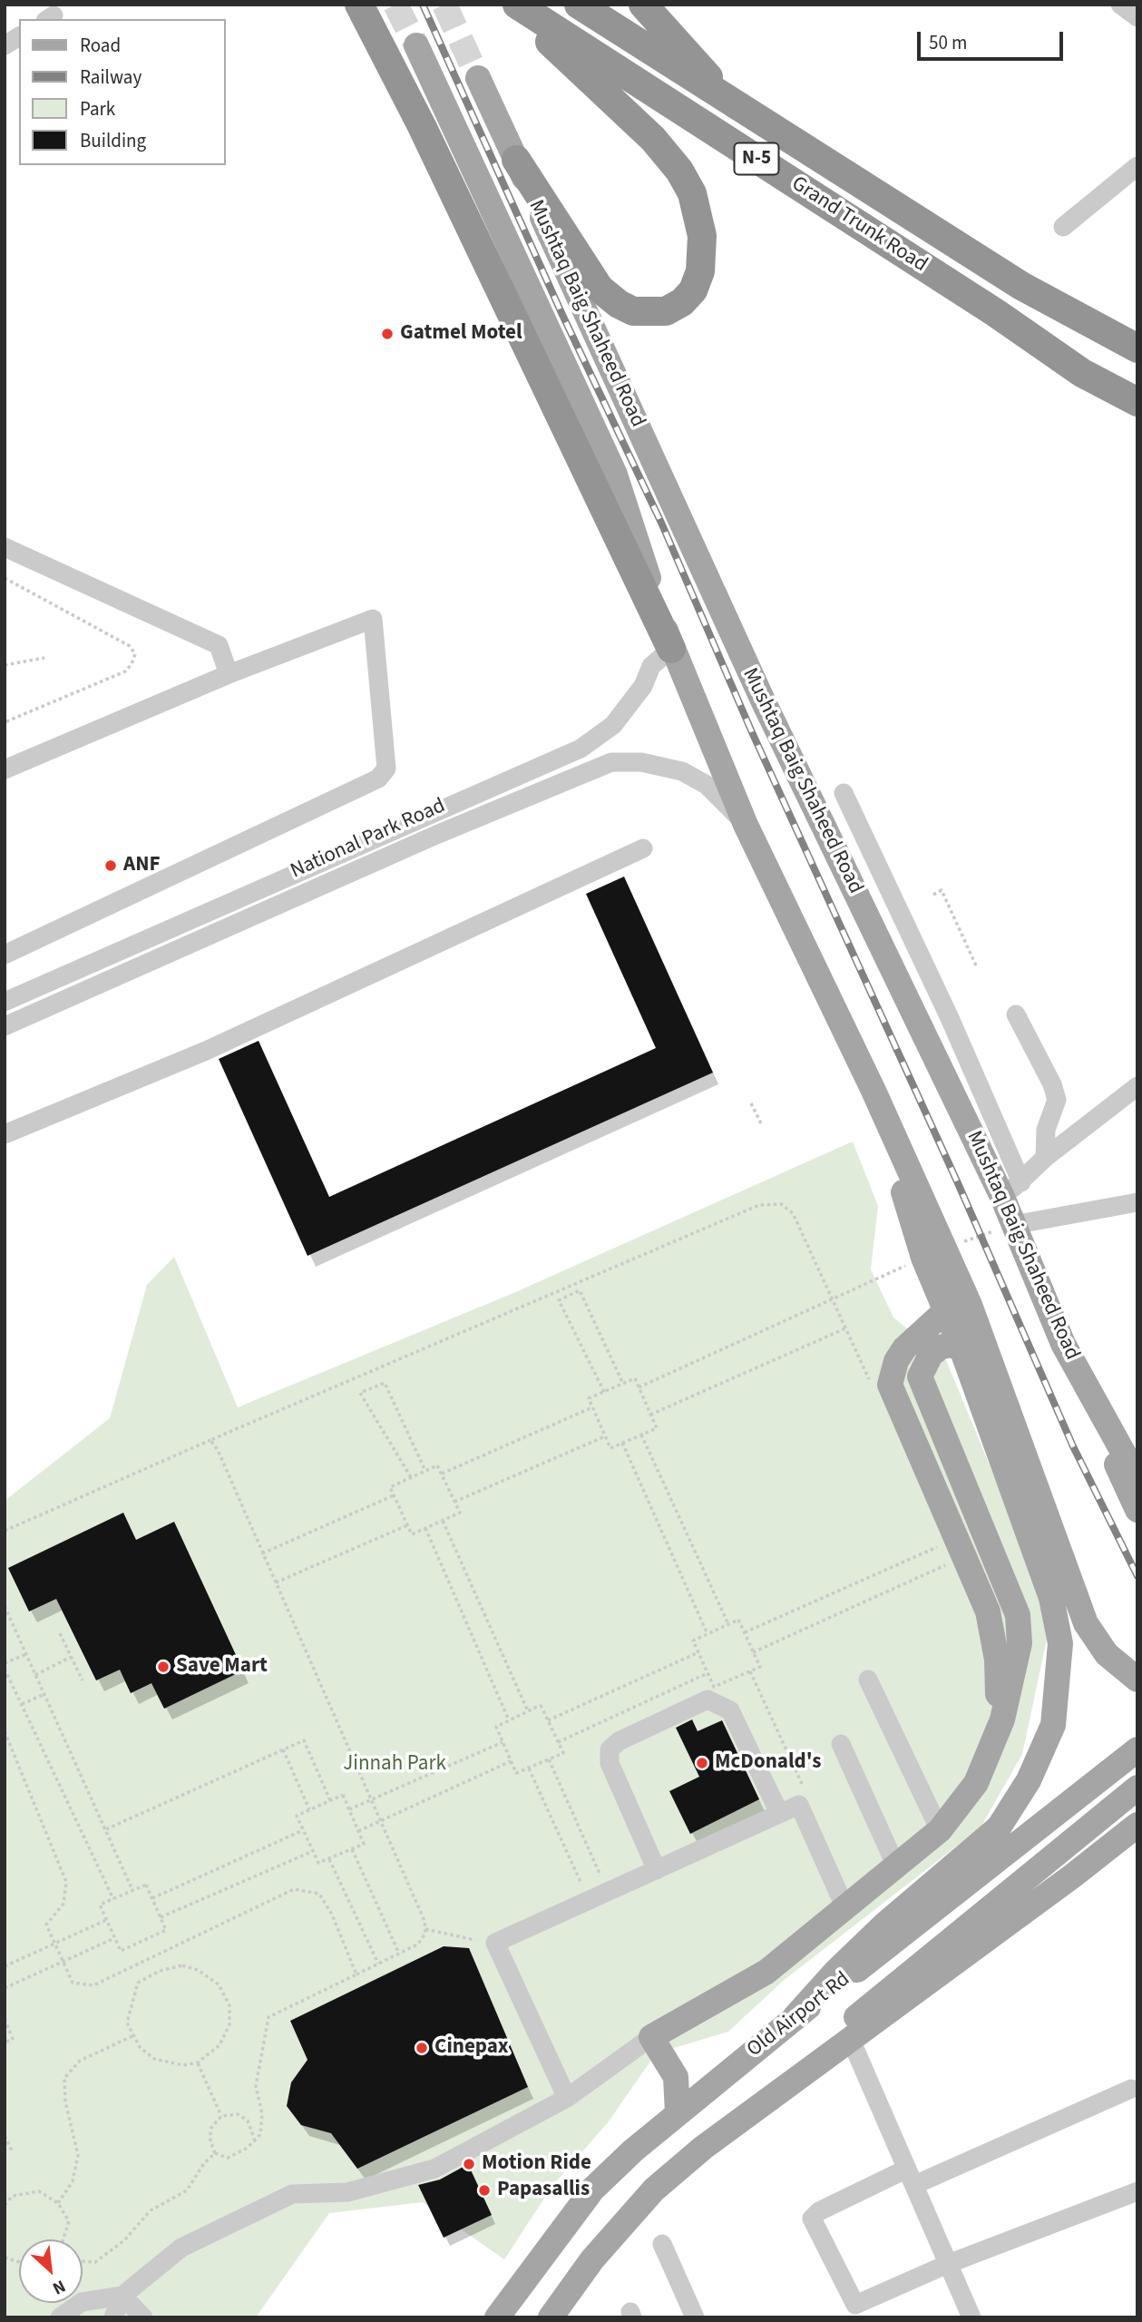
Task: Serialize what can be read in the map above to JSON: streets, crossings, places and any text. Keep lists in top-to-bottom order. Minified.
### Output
{"streets":{"highway":["N-5","Grand Trunk Road"],"main road":["Mushtaq Baig Shaheed Road","Old Airport Rd"],"street":["National Park Road"]},"parks":["Jinnah Park"],"places":["Gatmel Motel","ANF","Save Mart","McDonald's","Cinepax","Motion Ride","Papasallis"],"legend":["Road","Railway","Park","Building"],"scale_bar":"50 m","north":"bottom right"}
